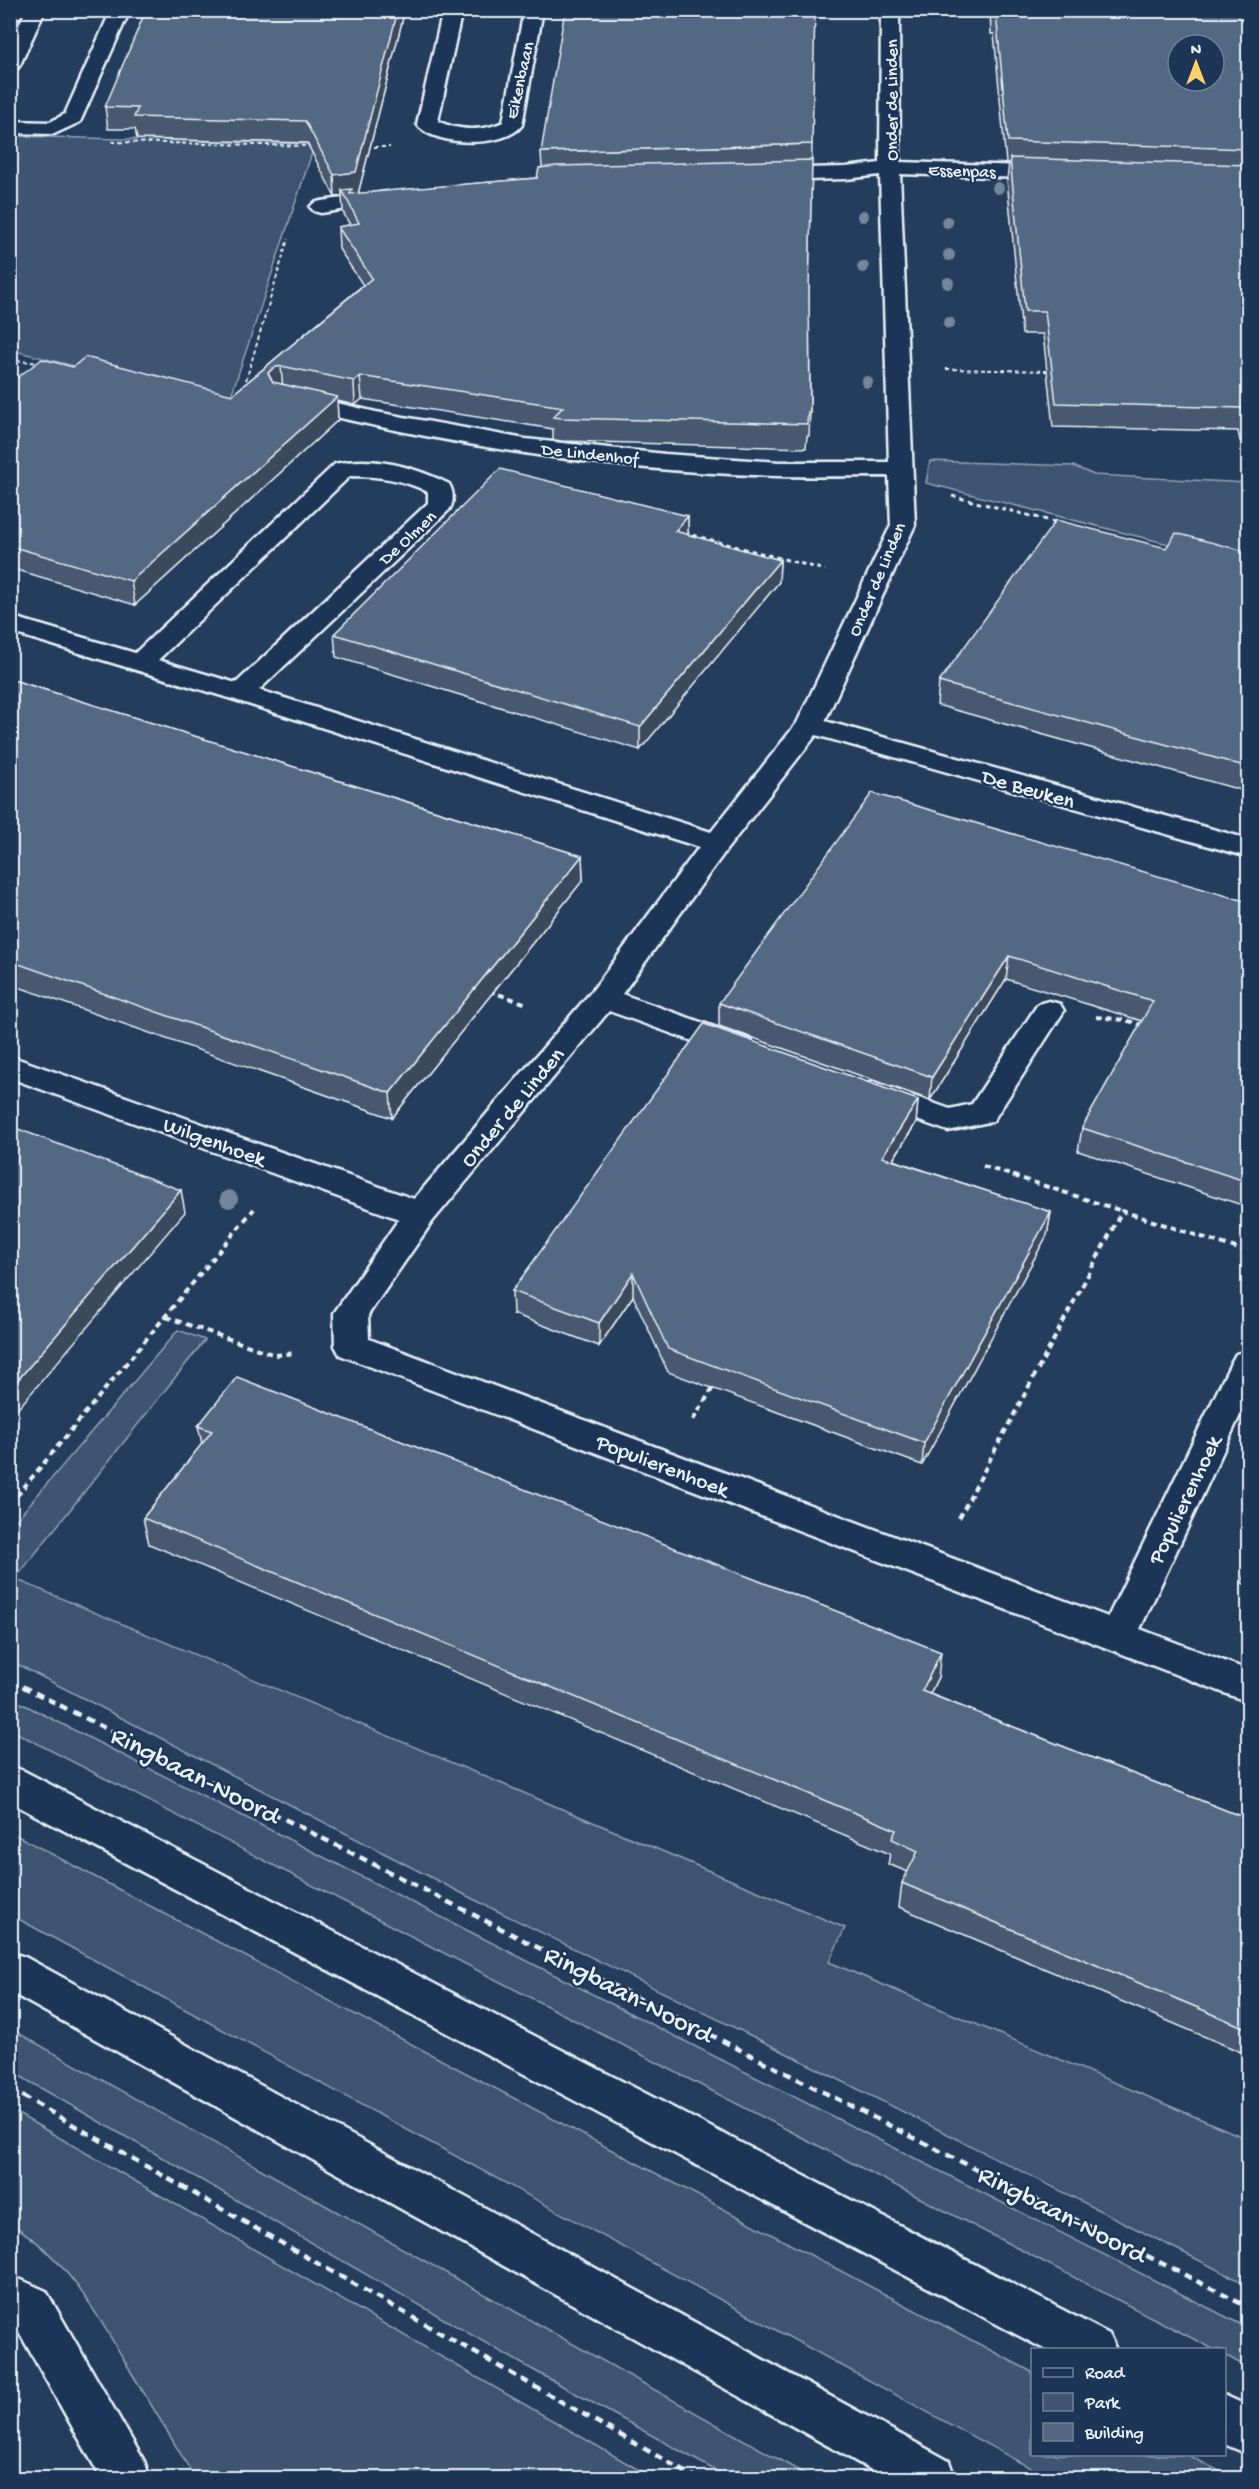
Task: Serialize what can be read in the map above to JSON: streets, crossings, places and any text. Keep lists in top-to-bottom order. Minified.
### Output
{"streets":{"street":["Eikenbaan","Onder de Linden","Essenpas","De Lindenhof","De Olmen","De Beuken","Wilgenhoek","Populierenhoek"],"path":["Ringbaan-Noord"]},"crossings":[["Onder de Linden","Essenpas"],["Onder de Linden","De Lindenhof"],["Onder de Linden","De Beuken"],["Onder de Linden","Wilgenhoek"]],"legend":["Road","Park","Building"],"north":"top"}
